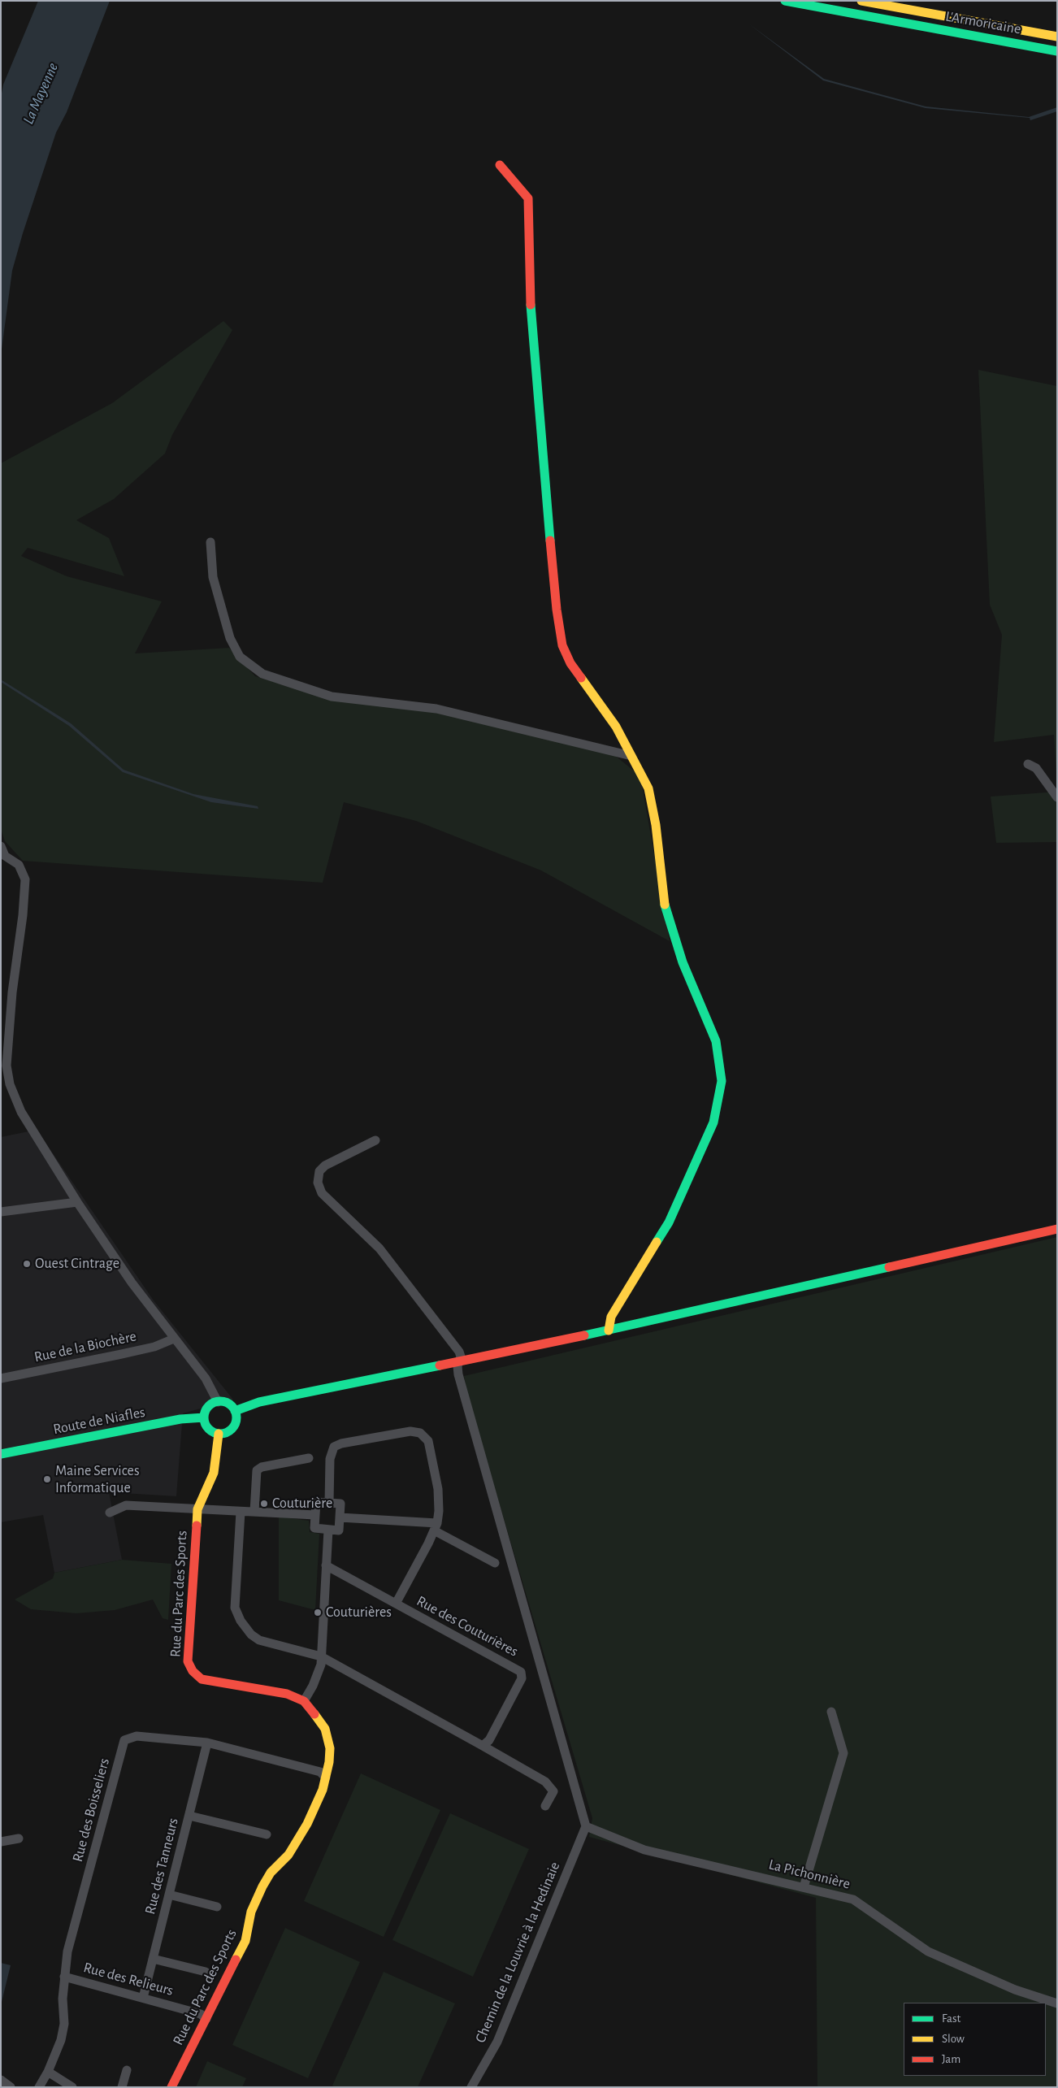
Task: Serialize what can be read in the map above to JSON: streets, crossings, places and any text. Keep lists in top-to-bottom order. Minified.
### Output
{"streets":{"main road":["L'Armoricaine","Route de Niafles","Rue du Parc des Sports"],"street":["Rue de la Biochère","Rue des Couturières","Rue des Boisseliers","Rue des Tanneurs","La Pichonnière","Chemin de la Louvrie à la Hedinaie","Rue des Relieurs"]},"crossings":[["Route de Niafles","Rue du Parc des Sports"],["Rue du Parc des Sports","Rue des Boisseliers"],["Rue du Parc des Sports","Rue des Relieurs"],["Rue des Boisseliers","Rue des Tanneurs"],["Rue des Boisseliers","Rue des Relieurs"],["Rue des Tanneurs","Rue des Relieurs"],["La Pichonnière","Chemin de la Louvrie à la Hedinaie"]],"water":["La Mayenne"],"places":["Ouest Cintrage","Maine Services Informatique","Couturière","Couturières"],"legend":["Fast","Slow","Jam"]}
